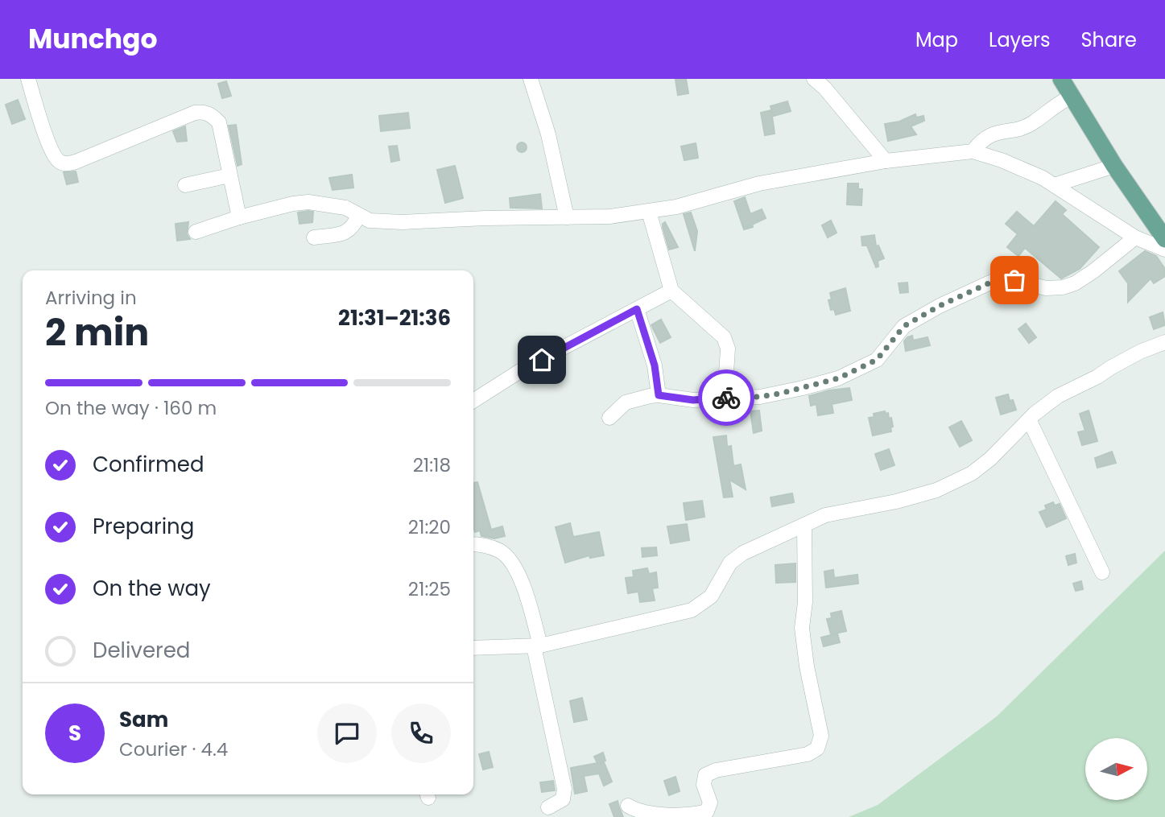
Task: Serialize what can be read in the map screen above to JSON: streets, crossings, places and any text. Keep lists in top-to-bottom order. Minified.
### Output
{"north":"right","page":{"header":"Munchgo","nav":["Map","Layers","Share"],"heading":["2 min","Arriving in","21:31–21:36"],"panel":["Sam","Courier · 4.4"],"bar":"On the way · 160 m","list":[["Confirmed","21:18"],["Preparing","21:20"],["On the way","21:25"],"Delivered"],"round":"S"}}
